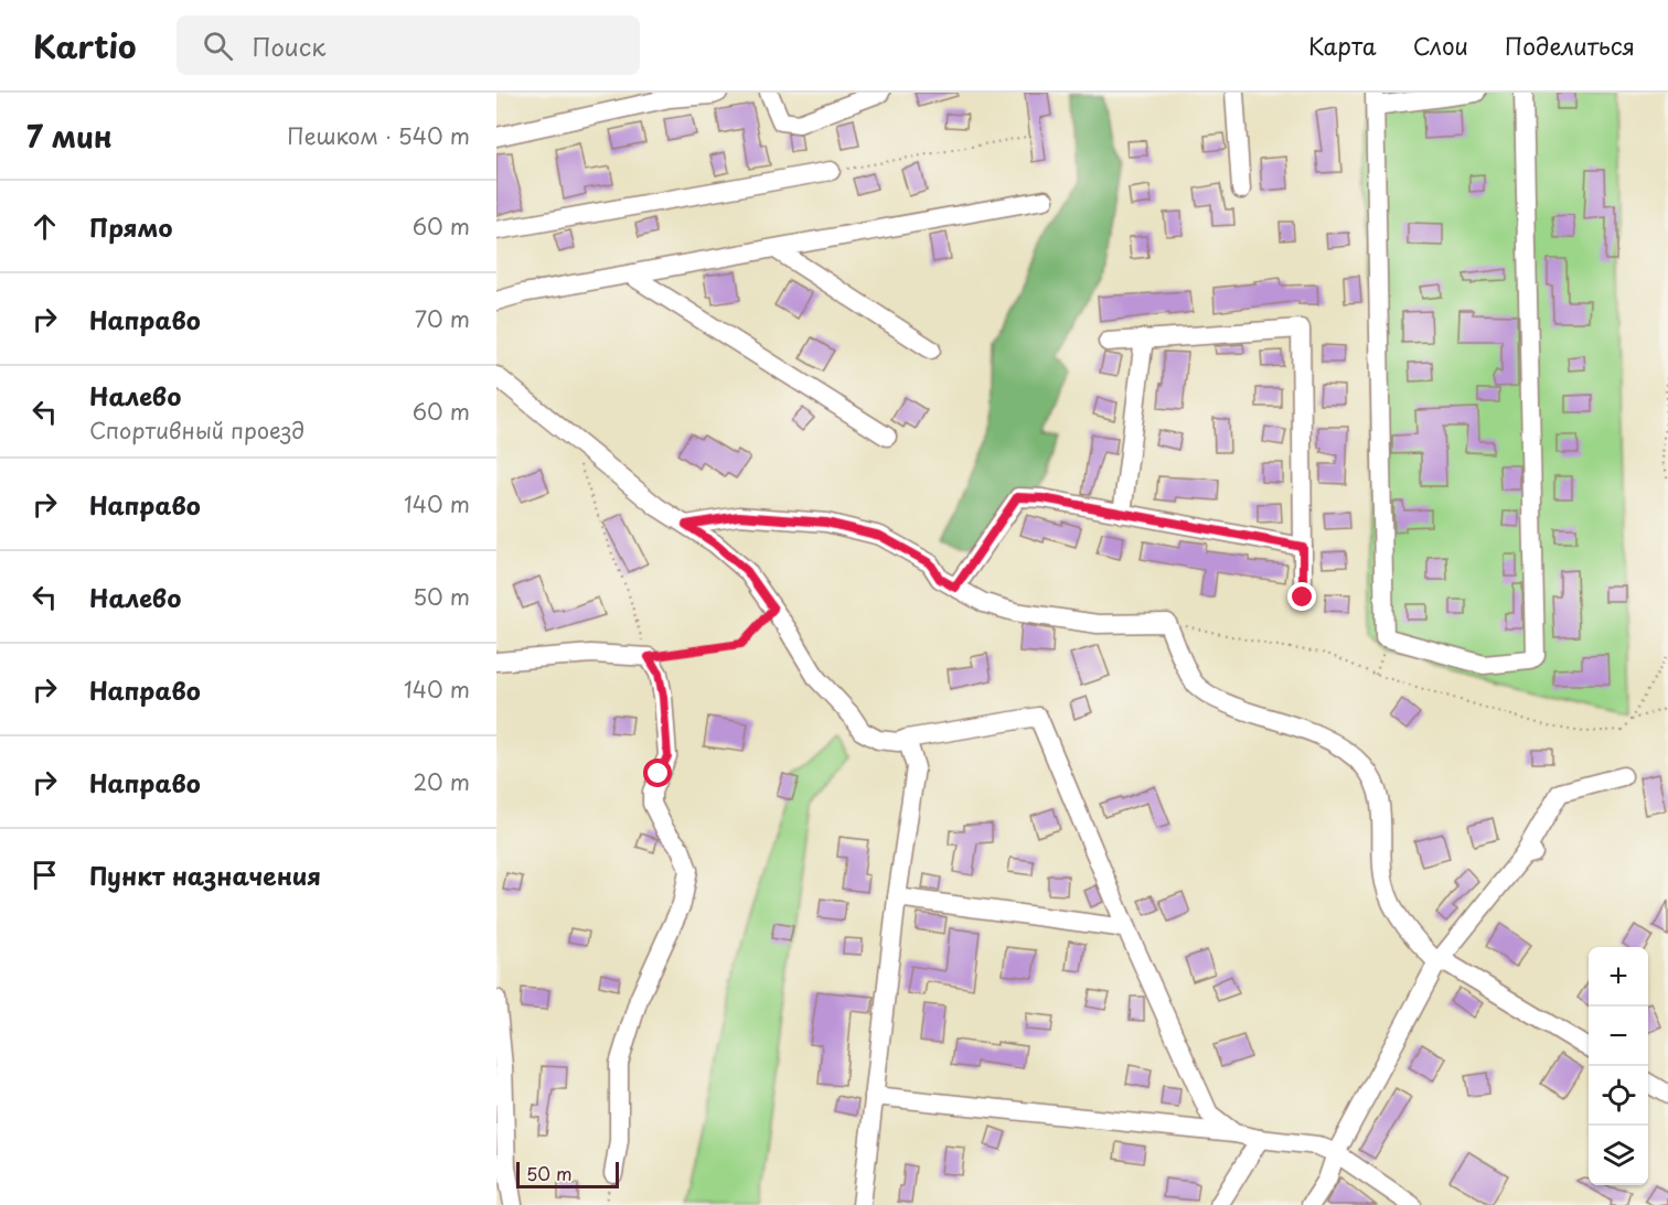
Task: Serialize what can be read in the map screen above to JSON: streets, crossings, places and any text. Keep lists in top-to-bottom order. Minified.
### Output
{"scale_bar":"50 m","page":{"header":"Kartio","search":"Поиск","nav":["Карта","Слои","Поделиться"],"heading":["7 мин","Пешком · 540 m"],"list":[["Прямо","60 m"],["Направо","70 m"],["Налево","Спортивный проезд","60 m"],["Направо","140 m"],["Налево","50 m"],["Направо","140 m"],["Направо","20 m"],"Пункт назначения"],"map_buttons":["+","−"],"scale":"50 m"}}
